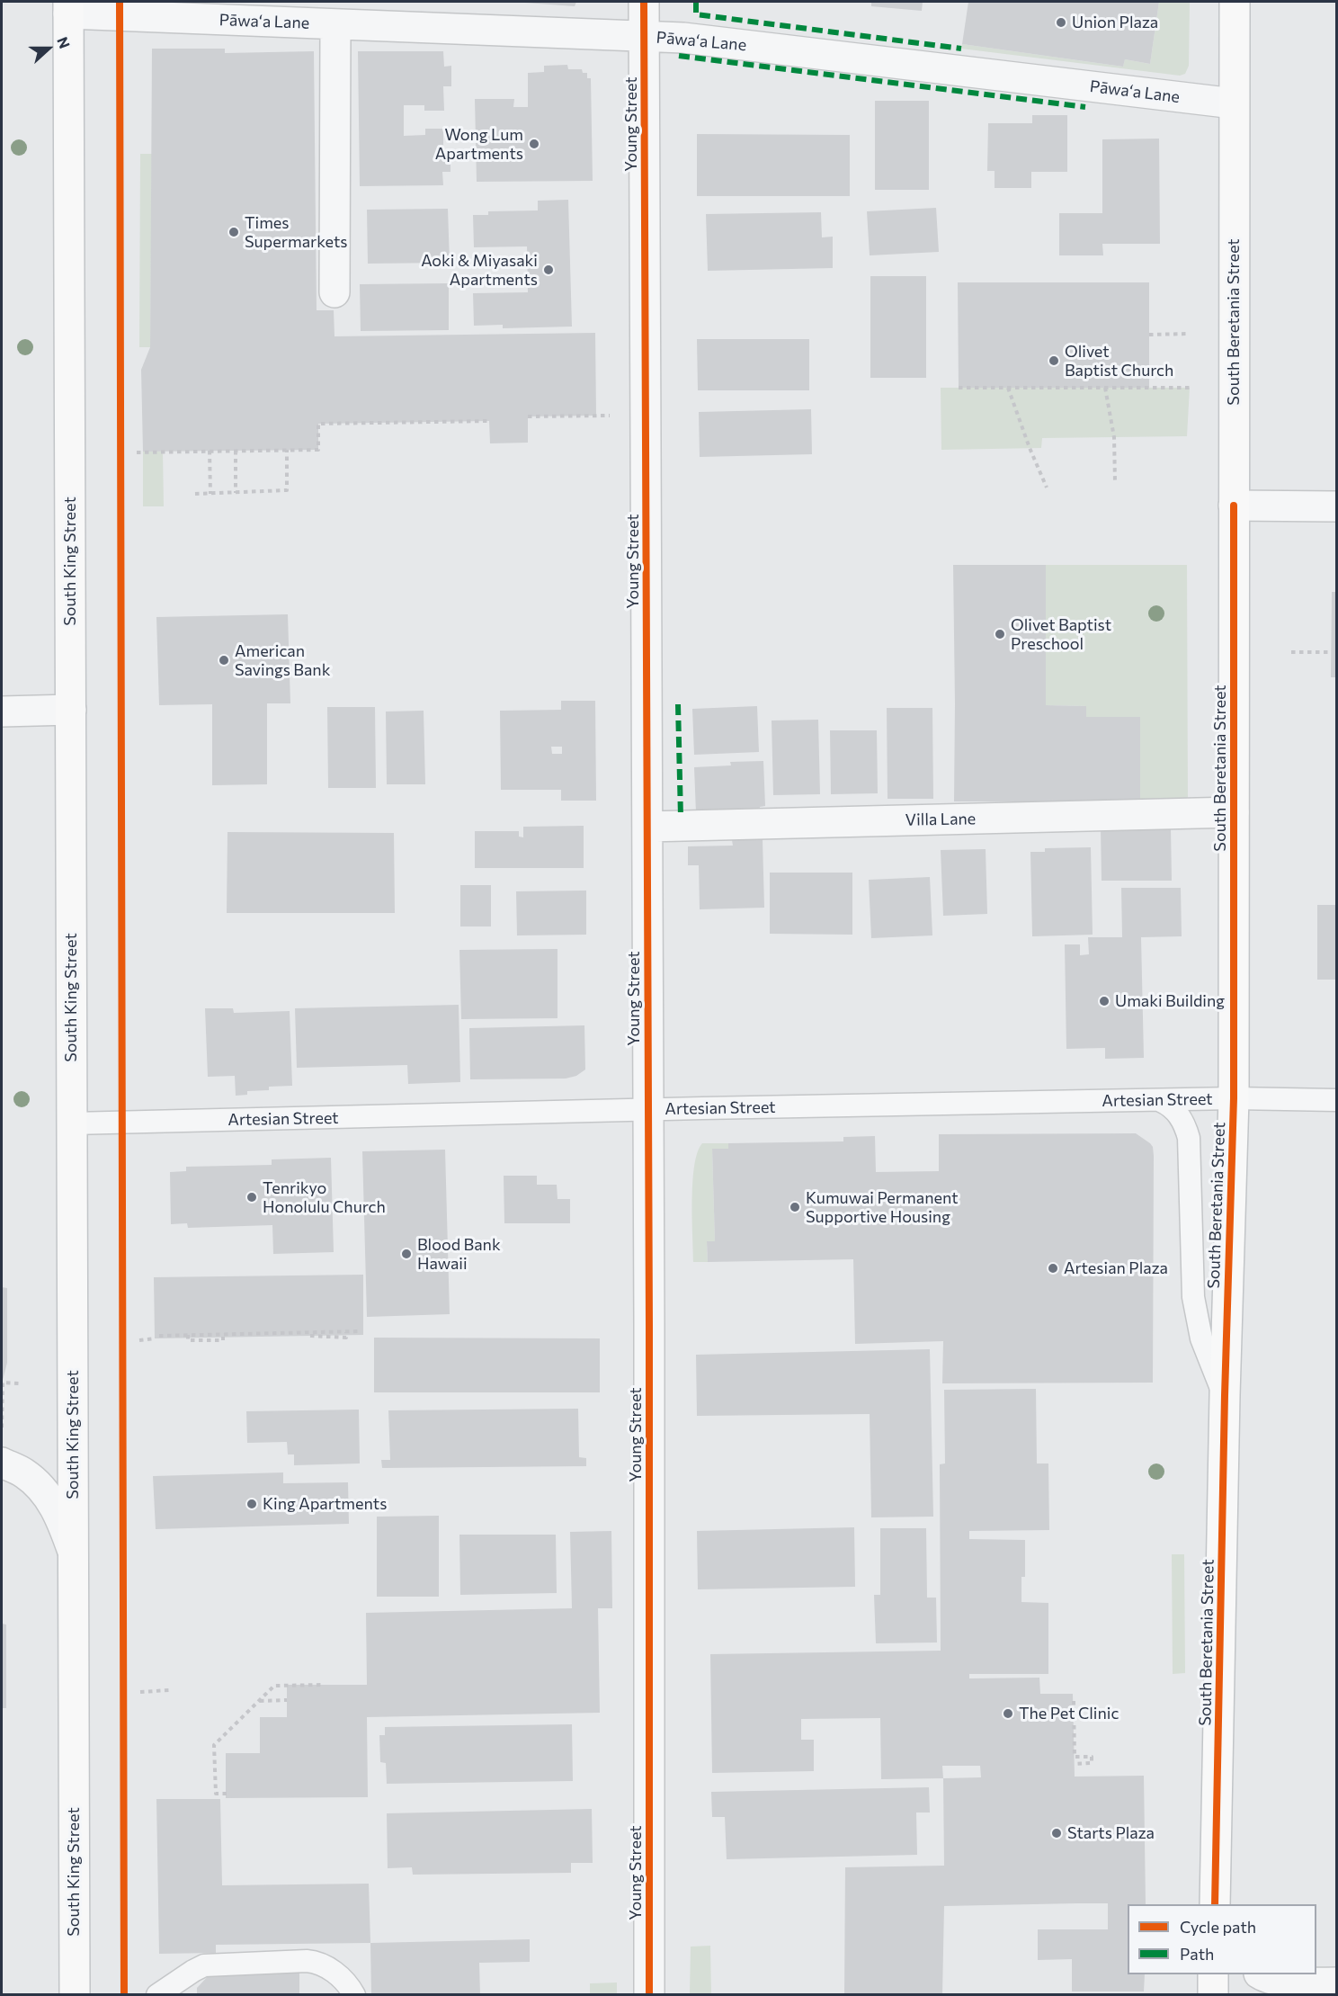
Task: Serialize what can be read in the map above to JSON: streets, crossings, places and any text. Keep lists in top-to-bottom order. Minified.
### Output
{"streets":{"main road":["South Beretania Street","South King Street"],"street":["Pāwaʻa Lane","Young Street","Villa Lane"],"lane":["Artesian Street"]},"crossings":[["Pāwaʻa Lane","Young Street"],["Pāwaʻa Lane","South Beretania Street"],["Pāwaʻa Lane","South King Street"],["Young Street","Villa Lane"],["Young Street","Artesian Street"],["South Beretania Street","Villa Lane"],["South Beretania Street","Artesian Street"],["South King Street","Artesian Street"]],"places":["Union Plaza","Wong Lum Apartments","Times Supermarkets","Aoki & Miyasaki Apartments","Olivet Baptist Church","Olivet Baptist Preschool","American Savings Bank","Umaki Building","Tenrikyo Honolulu Church","Kumuwai Permanent Supportive Housing","Blood Bank Hawaii","Artesian Plaza","King Apartments","The Pet Clinic","Starts Plaza"],"legend":["Cycle path","Path"],"north":"right"}
